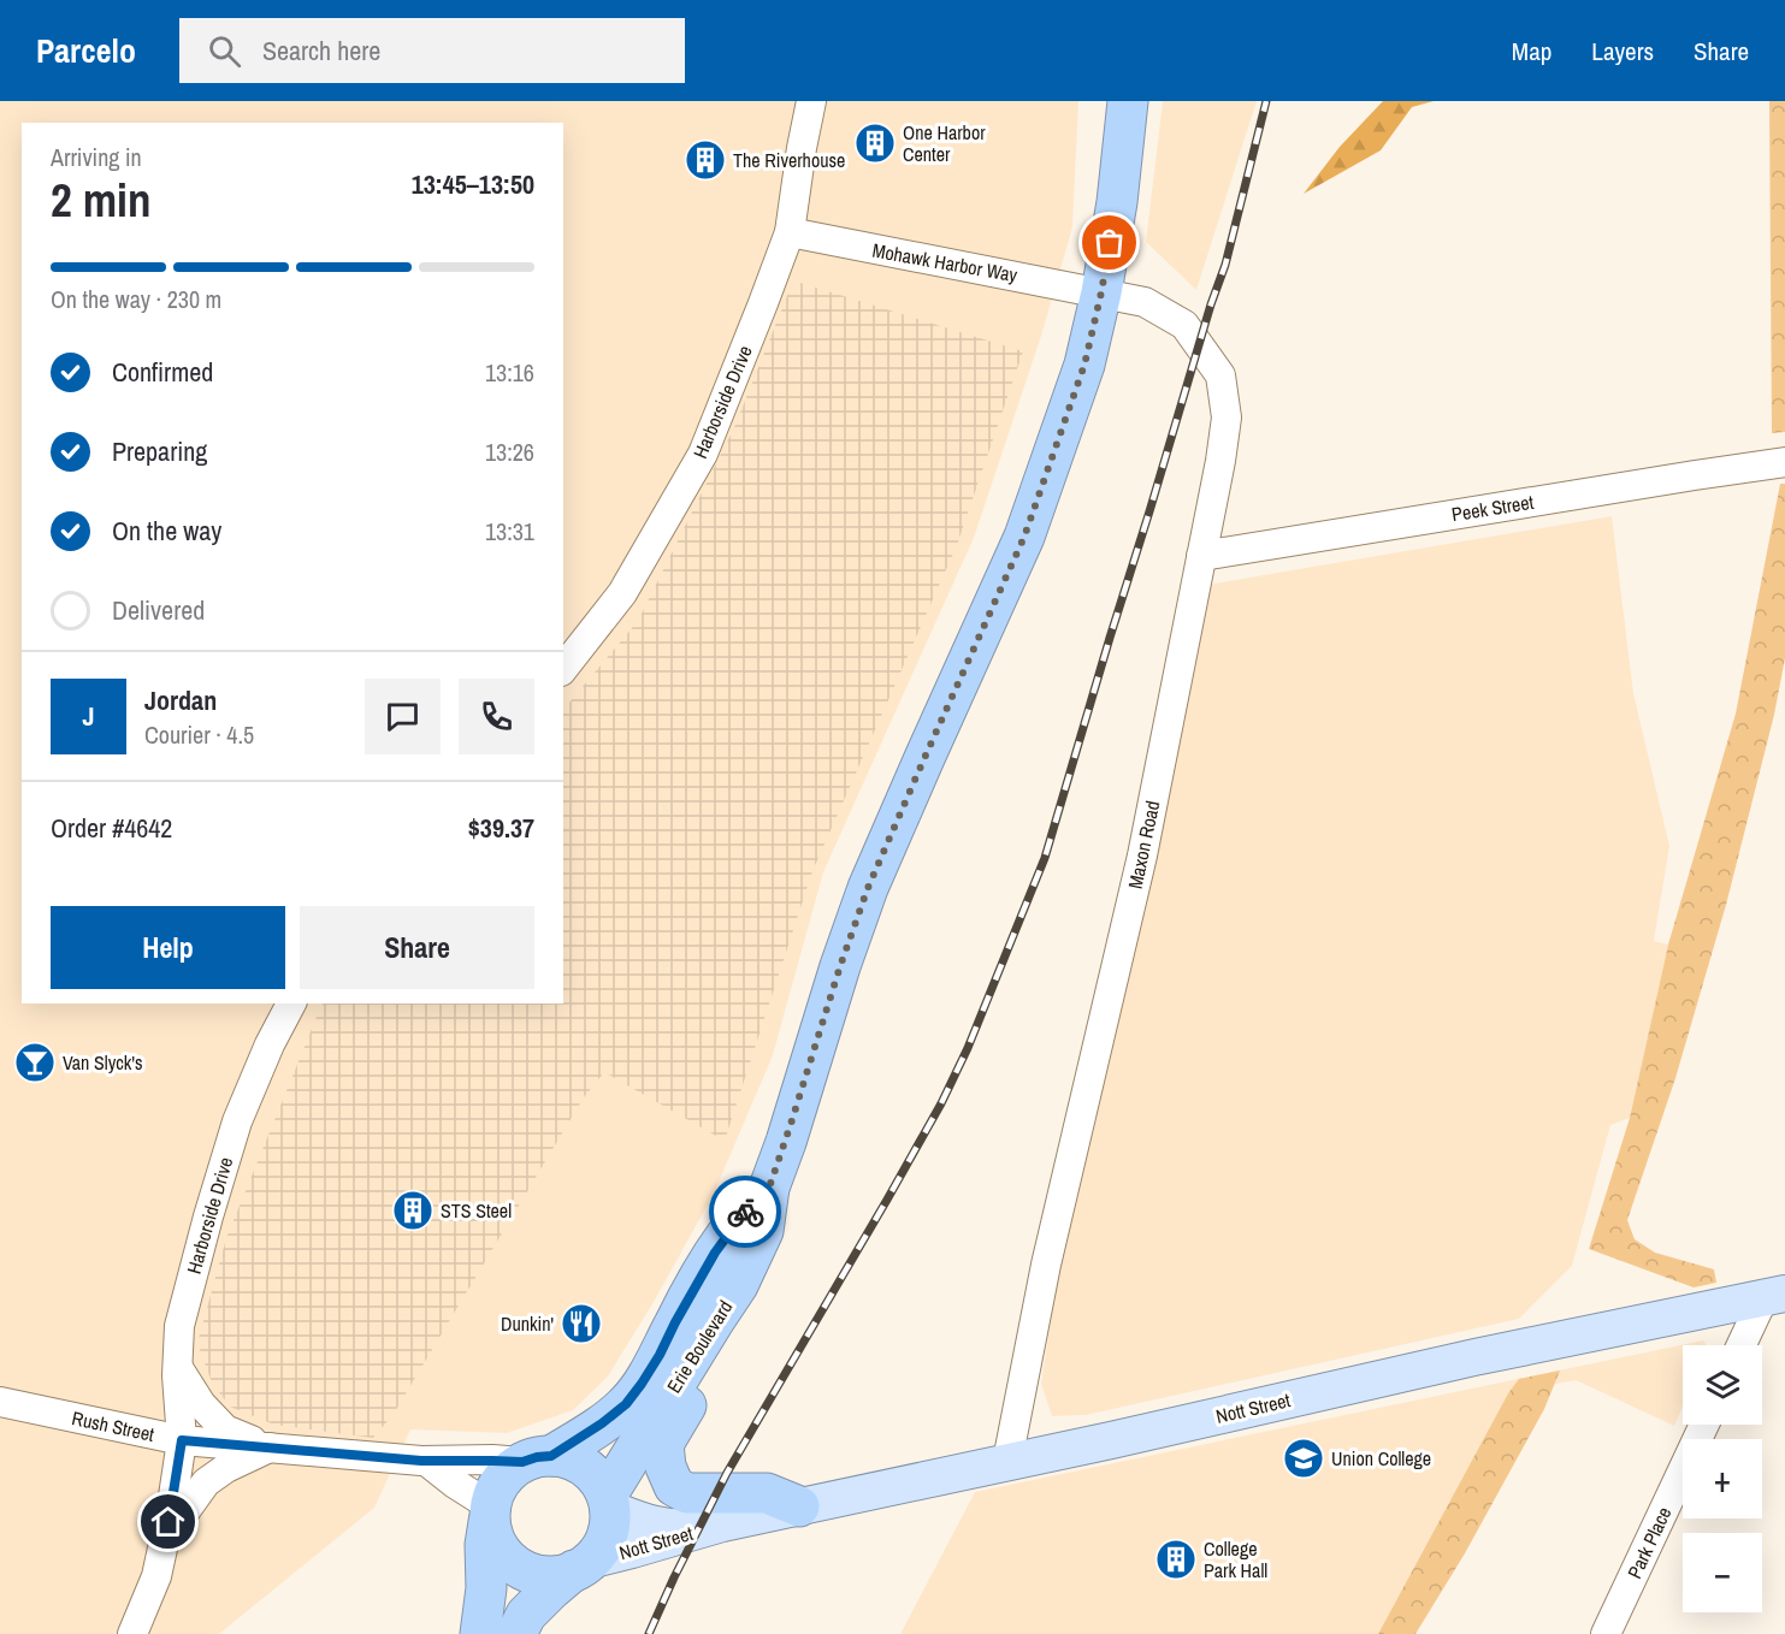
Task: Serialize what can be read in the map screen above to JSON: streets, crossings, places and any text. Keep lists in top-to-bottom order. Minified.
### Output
{"streets":{"highway":["Erie Boulevard"],"main road":["Nott Street"],"street":["Mohawk Harbor Way","Harborside Drive","Peek Street","Maxon Road","Rush Street","Park Place"]},"crossings":[["Mohawk Harbor Way","Harborside Drive"],["Mohawk Harbor Way","Maxon Road"],["Mohawk Harbor Way","Erie Boulevard"],["Harborside Drive","Rush Street"],["Peek Street","Maxon Road"],["Maxon Road","Erie Boulevard"],["Maxon Road","Nott Street"],["Erie Boulevard","Nott Street"],["Erie Boulevard","Rush Street"],["Nott Street","Rush Street"]],"places":{"building":["One Harbor Center","The Riverhouse","STS Steel","College Park Hall"],"bar":["Van Slyck's"],"restaurant":["Dunkin'"],"school or university":["Union College"]},"page":{"header":"Parcelo","search":"Search here","nav":["Map","Layers","Share"],"heading":["2 min","Arriving in","13:45–13:50"],"panel":["Jordan","Courier · 4.5","Order #4642","$39.37"],"bar":"On the way · 230 m","list":[["Confirmed","13:16"],["Preparing","13:26"],["On the way","13:31"],"Delivered"],"round":"J","buttons":["Help","Share"],"map_buttons":["+","−"]}}
